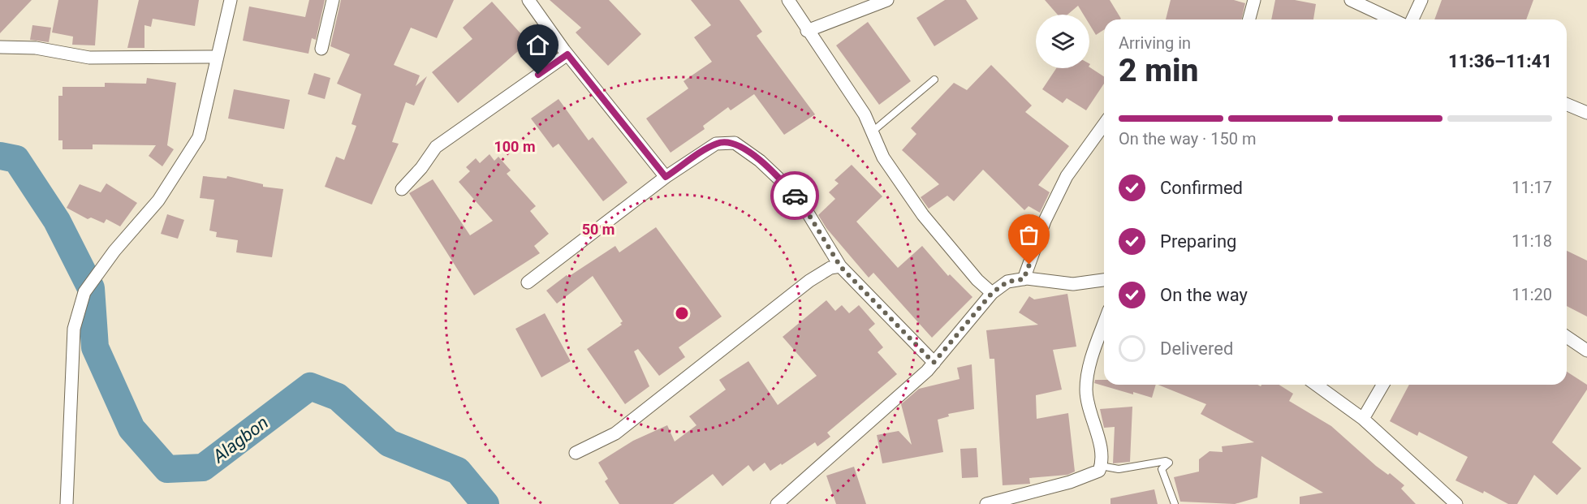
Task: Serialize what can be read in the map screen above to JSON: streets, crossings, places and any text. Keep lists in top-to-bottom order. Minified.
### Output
{"water":["Alagbon"],"page":{"heading":["2 min","Arriving in","11:36–11:41"],"bar":"On the way · 150 m","list":[["Confirmed","11:17"],["Preparing","11:18"],["On the way","11:20"],"Delivered"]},"rings":["100 m","50 m"]}
